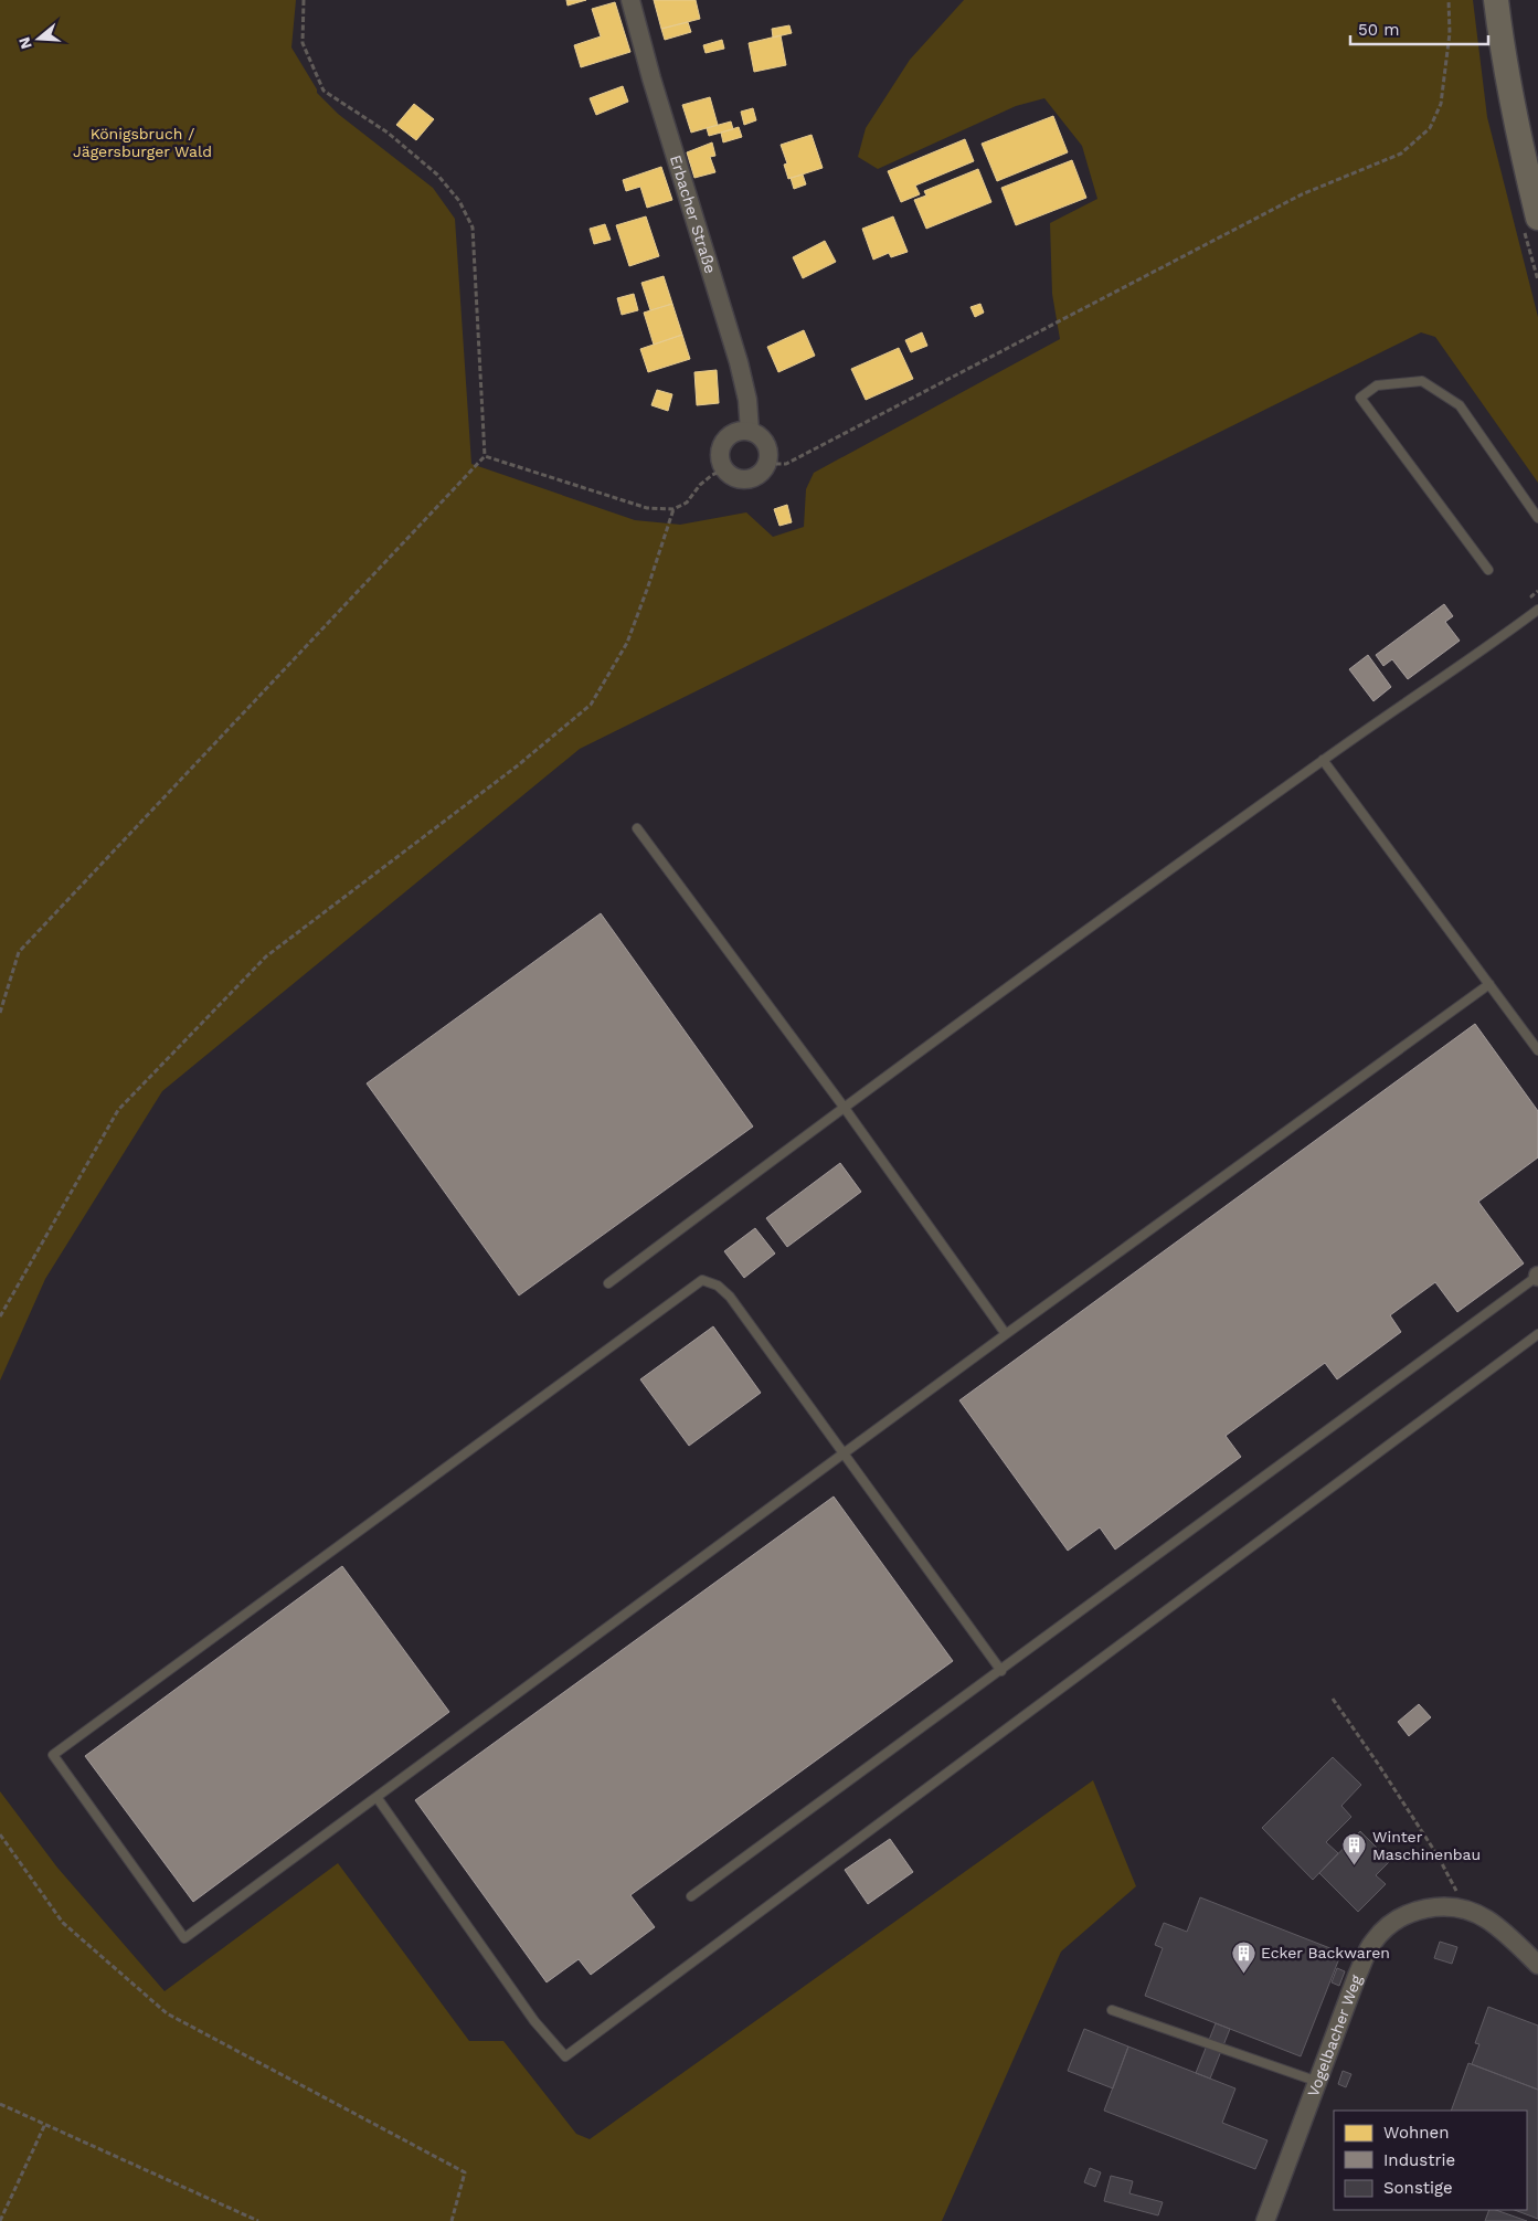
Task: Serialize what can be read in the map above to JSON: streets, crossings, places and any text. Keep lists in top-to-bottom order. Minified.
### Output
{"streets":{"street":["Erbacher Straße","Vogelbacher Weg"]},"parks":["Königsbruch / Jägersburger Wald"],"places":{"building":["Winter Maschinenbau","Ecker Backwaren"]},"legend":["Wohnen","Industrie","Sonstige"],"scale_bar":"50 m","north":"left"}
